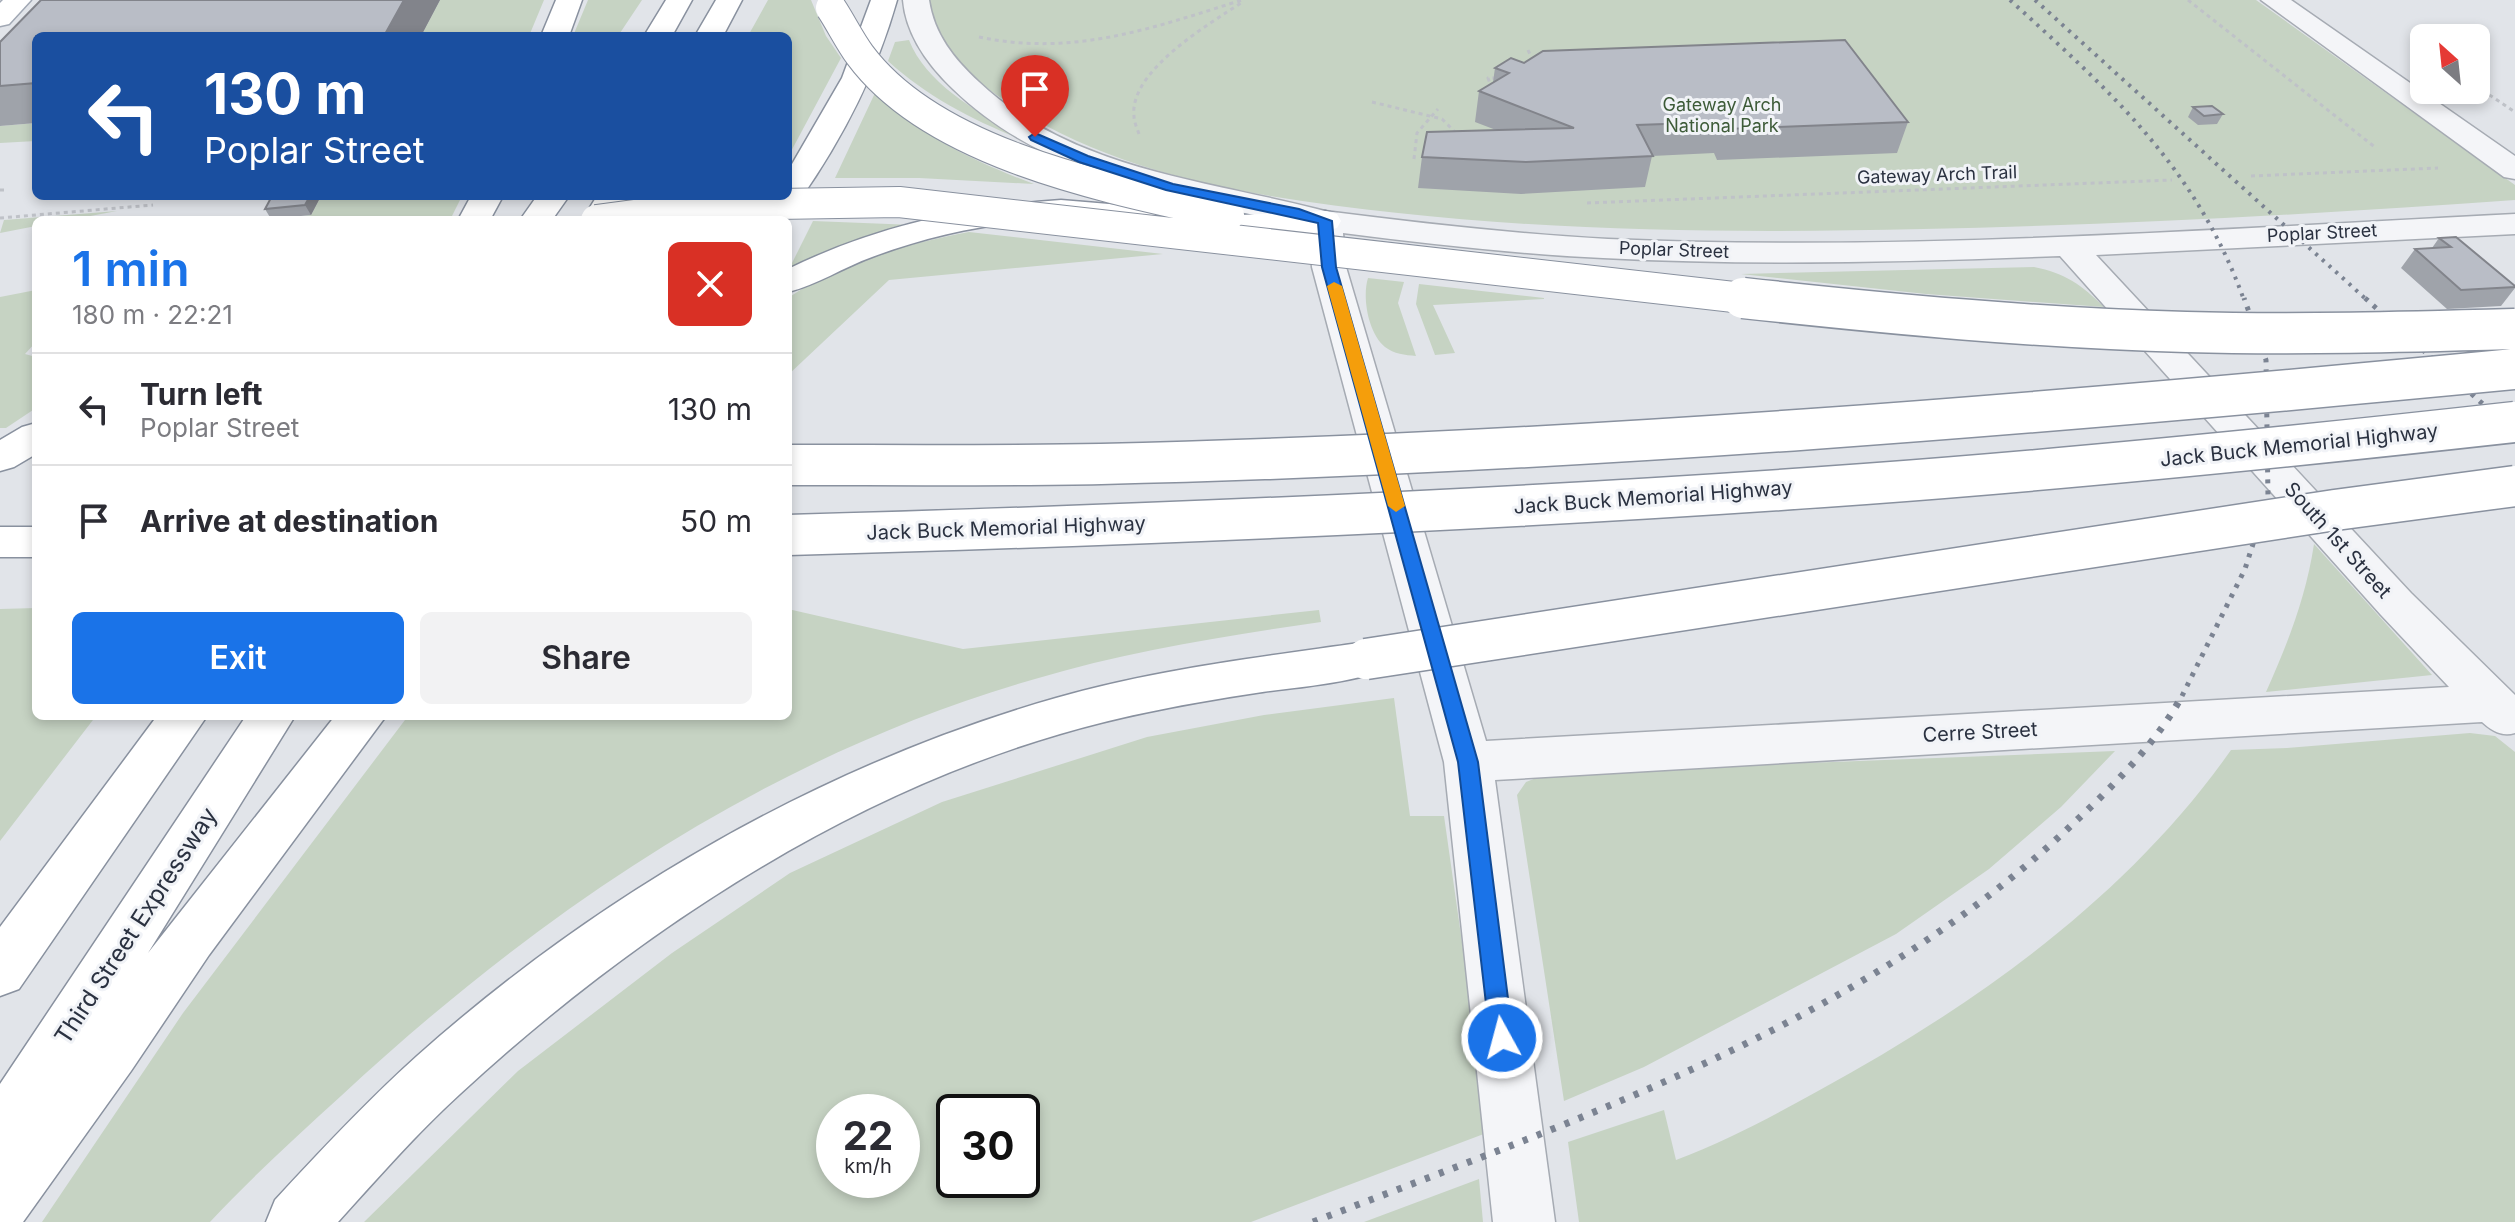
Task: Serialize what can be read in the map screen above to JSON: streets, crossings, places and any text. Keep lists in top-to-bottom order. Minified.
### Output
{"streets":{"main road":["Jack Buck Memorial Highway","Third Street Expressway"],"street":["Poplar Street","South 1st Street","Cerre Street"],"path":["Gateway Arch Trail"]},"crossings":[["Poplar Street","South 1st Street"],["South 1st Street","Cerre Street"]],"parks":["Gateway Arch National Park"],"north":"top left","page":{"turn":["130 m","Poplar Street"],"heading":["1 min","180 m · 22:21"],"list":[{"name":"Turn left","note":"Poplar Street","value":"130 m"},{"name":"Arrive at destination","value":"50 m"}],"buttons":["Exit","Share"],"speed":"22 km/h","limit":"30"}}
